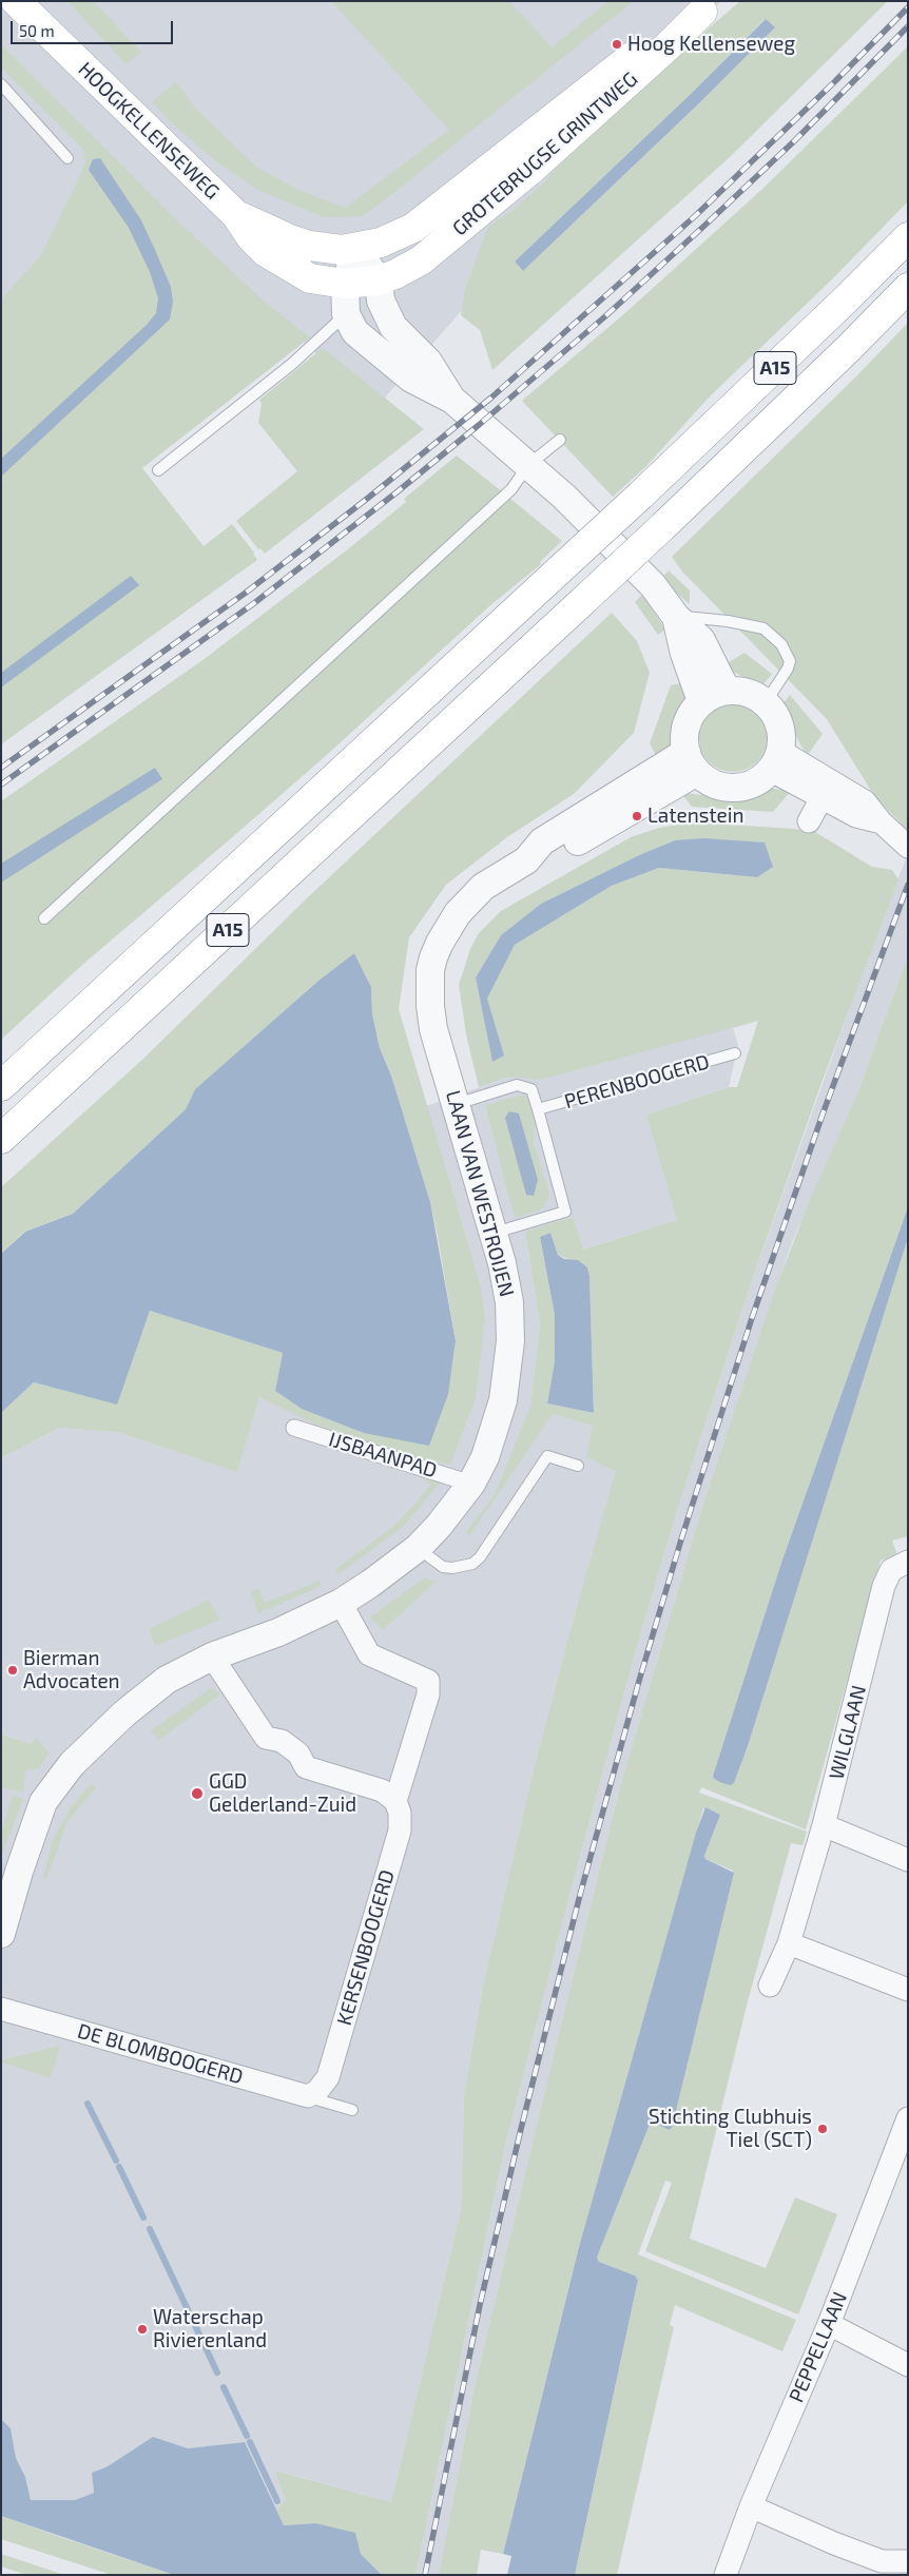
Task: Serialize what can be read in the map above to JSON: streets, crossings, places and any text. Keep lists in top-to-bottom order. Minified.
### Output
{"streets":{"main road":["HOOGKELLENSEWEG","GROTEBRUGSE GRINTWEG","A15"],"street":["LAAN VAN WESTROIJEN","IJSBAANPAD","WILGLAAN","KERSENBOOGERD","DE BLOMBOOGERD","PEPPELLAAN"],"lane":["PERENBOOGERD"]},"crossings":[["HOOGKELLENSEWEG","GROTEBRUGSE GRINTWEG"],["PERENBOOGERD","LAAN VAN WESTROIJEN"],["LAAN VAN WESTROIJEN","IJSBAANPAD"],["LAAN VAN WESTROIJEN","KERSENBOOGERD"],["KERSENBOOGERD","DE BLOMBOOGERD"]],"places":["Hoog Kellenseweg","Latenstein","Bierman Advocaten","GGD Gelderland-Zuid","Stichting Clubhuis Tiel (SCT)","Waterschap Rivierenland"],"scale_bar":"50 m"}
